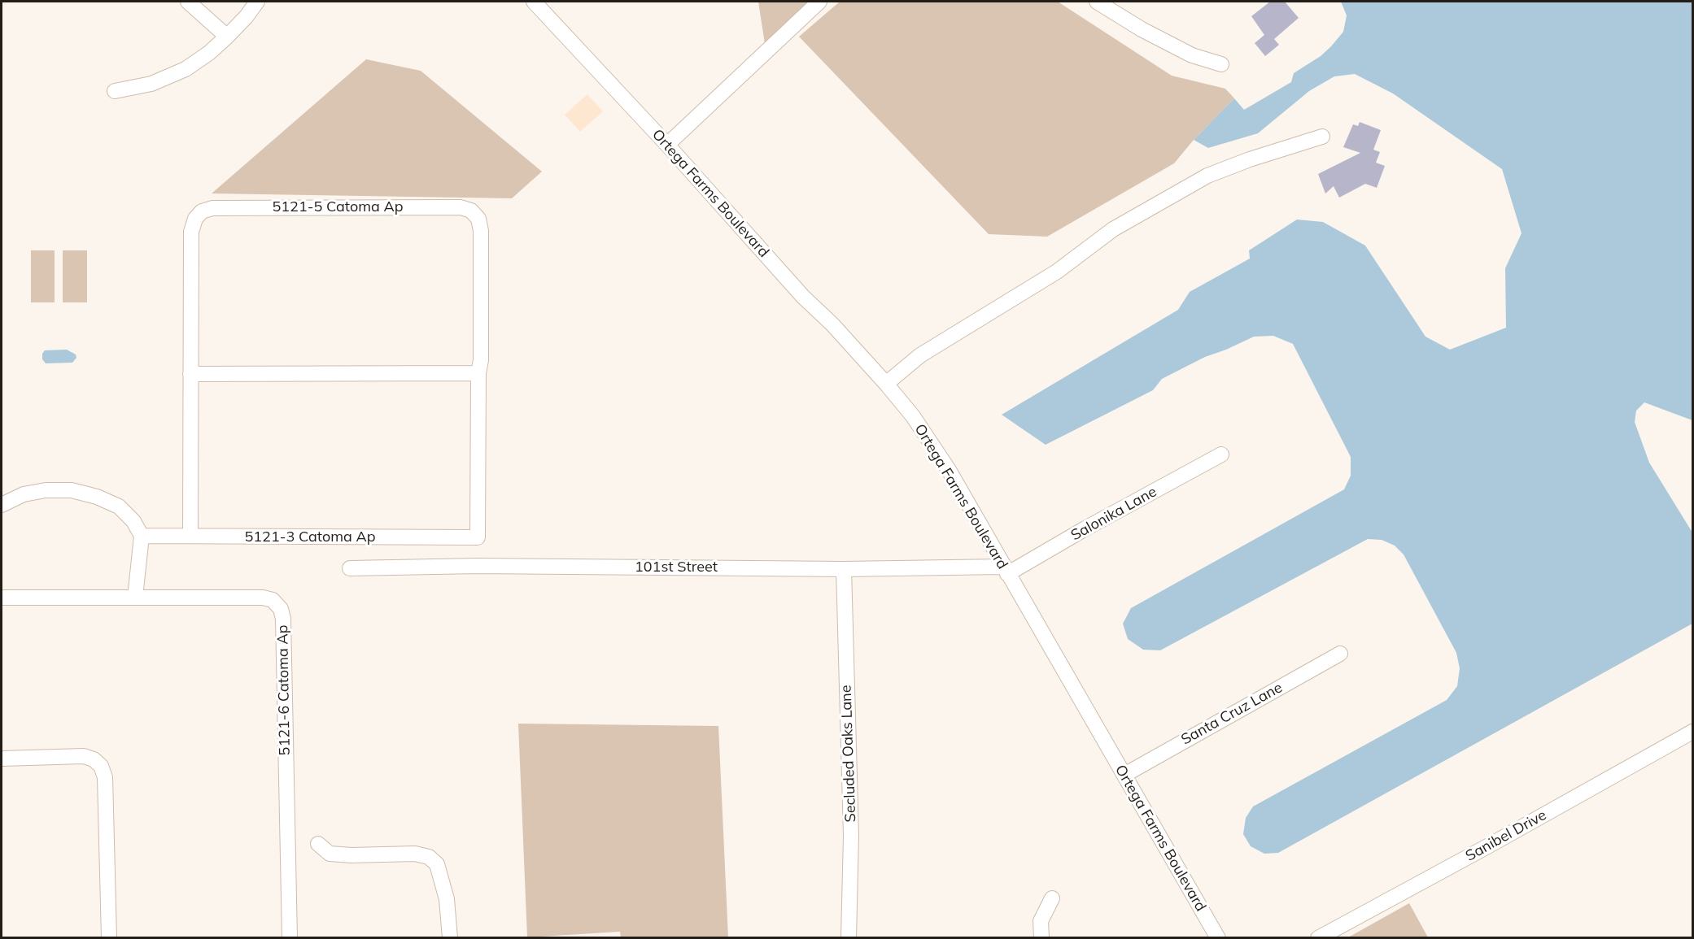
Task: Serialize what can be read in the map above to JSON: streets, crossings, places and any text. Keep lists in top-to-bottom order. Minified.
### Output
{"streets":{"street":["Ortega Farms Boulevard","5121-5 Catoma Ap","Salonika Lane","5121-3 Catoma Ap","101st Street","5121-6 Catoma Ap","Santa Cruz Lane","Secluded Oaks Lane","Sanibel Drive"]},"crossings":[["Ortega Farms Boulevard","Salonika Lane"],["Ortega Farms Boulevard","101st Street"],["Ortega Farms Boulevard","Santa Cruz Lane"],["5121-5 Catoma Ap","5121-3 Catoma Ap"],["Salonika Lane","101st Street"],["101st Street","Secluded Oaks Lane"]]}
